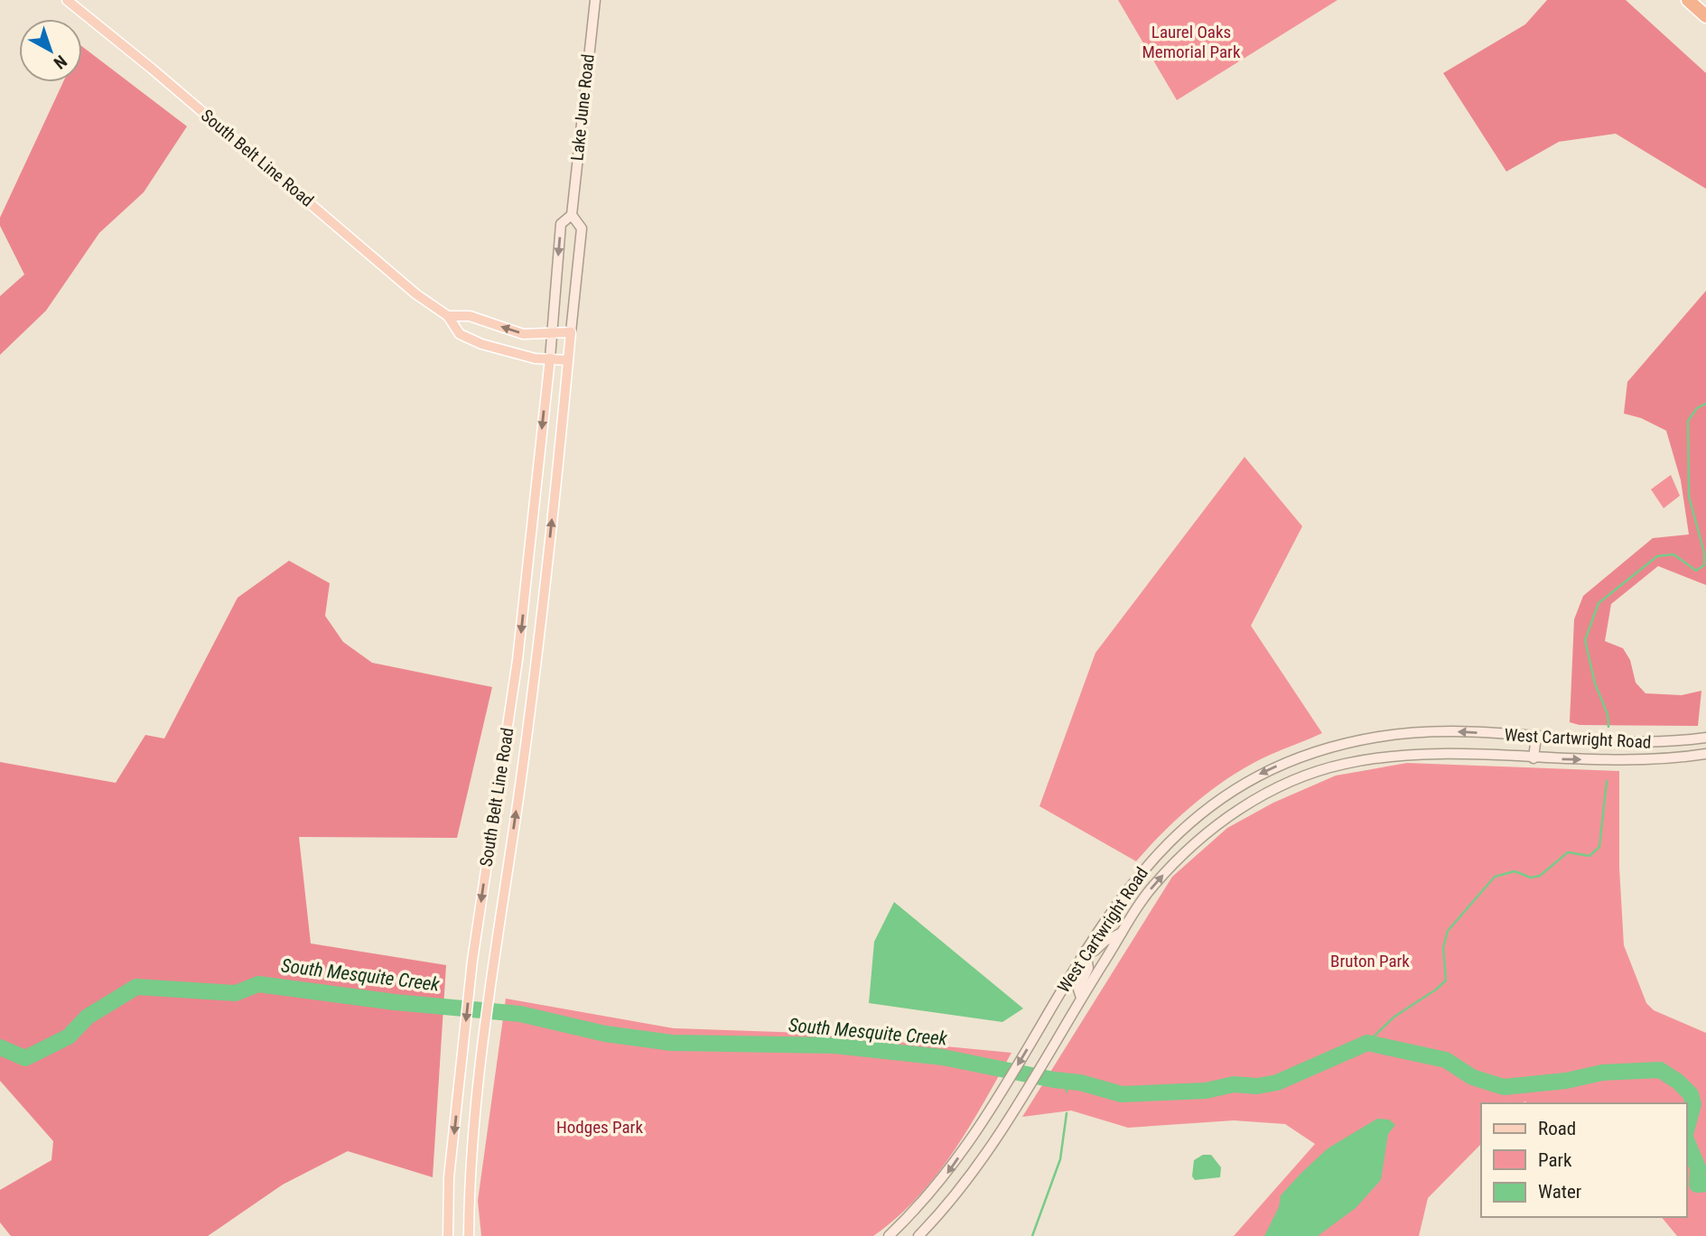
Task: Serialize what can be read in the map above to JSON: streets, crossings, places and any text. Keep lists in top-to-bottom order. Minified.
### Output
{"streets":{"main road":["Lake June Road","South Belt Line Road","West Cartwright Road"]},"crossings":[["Lake June Road","South Belt Line Road"]],"water":["South Mesquite Creek"],"parks":["Laurel Oaks Memorial Park","Bruton Park","Hodges Park"],"legend":["Road","Park","Water"],"north":"bottom right"}
